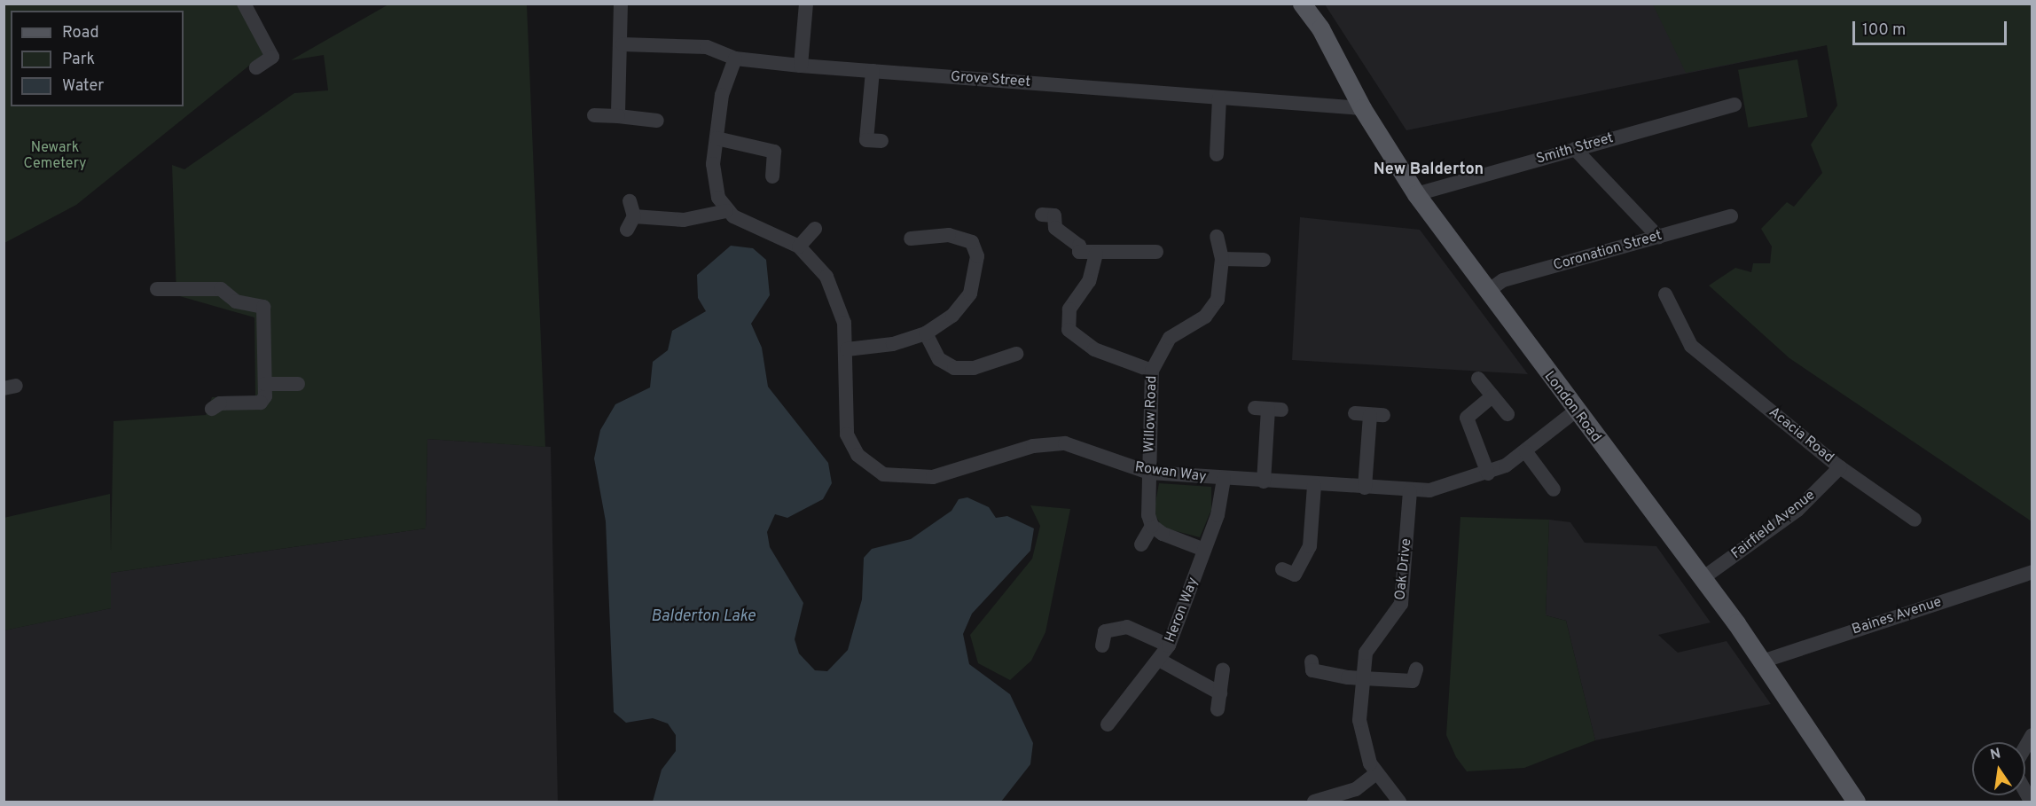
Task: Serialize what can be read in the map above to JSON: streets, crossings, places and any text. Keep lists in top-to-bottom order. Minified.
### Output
{"streets":{"main road":["London Road"],"street":["Grove Street","Smith Street","Coronation Street","Willow Road","Acacia Road","Rowan Way","Fairfield Avenue","Oak Drive","Heron Way","Baines Avenue"]},"crossings":[["Grove Street","London Road"],["Smith Street","London Road"],["Coronation Street","London Road"],["London Road","Rowan Way"],["London Road","Fairfield Avenue"],["London Road","Baines Avenue"],["Willow Road","Rowan Way"],["Acacia Road","Fairfield Avenue"],["Rowan Way","Oak Drive"],["Rowan Way","Heron Way"]],"districts":["New Balderton"],"water":["Balderton Lake"],"parks":["Newark Cemetery"],"legend":["Road","Park","Water"],"scale_bar":"100 m","north":"top"}
